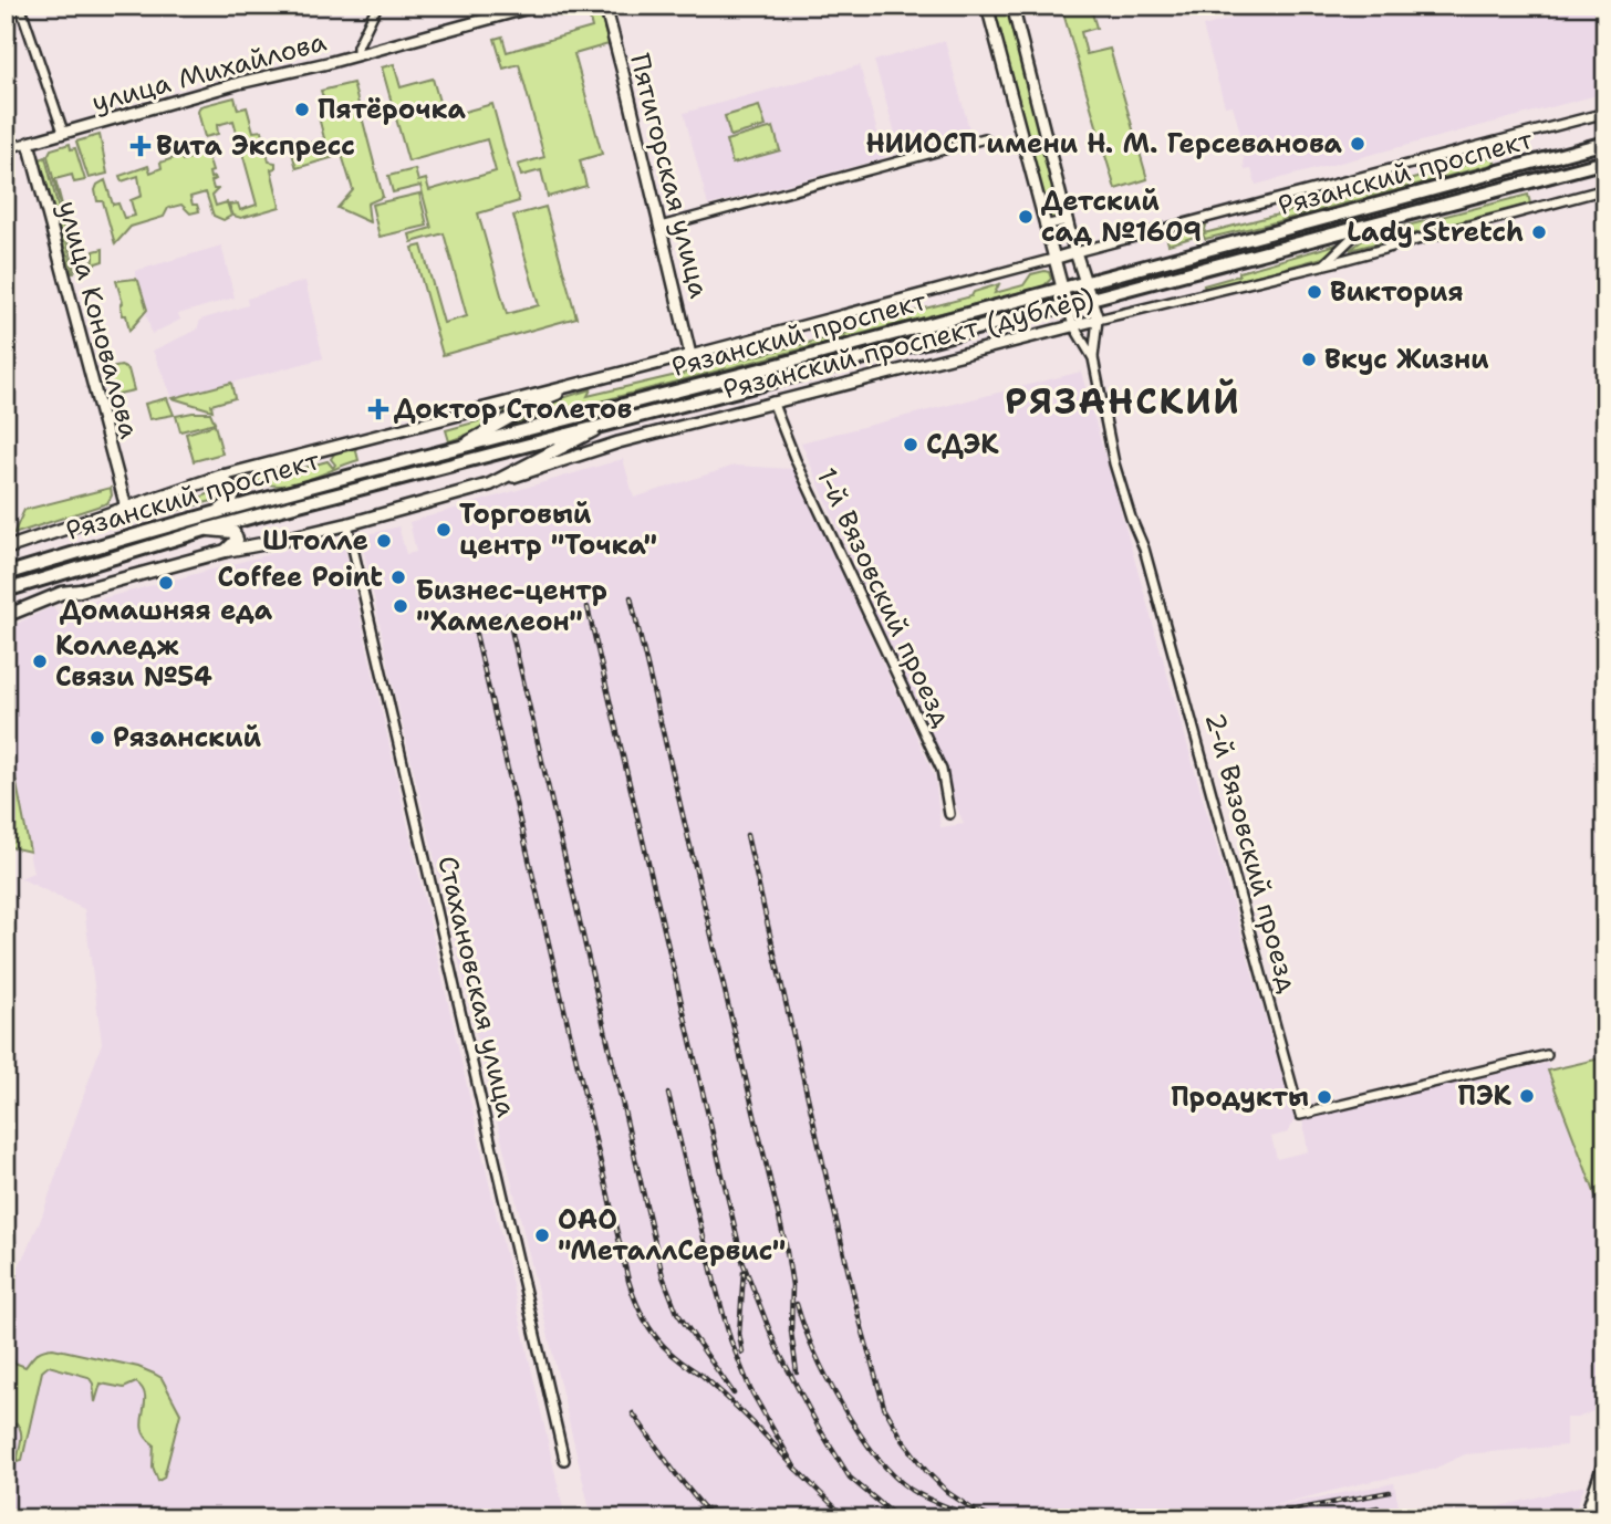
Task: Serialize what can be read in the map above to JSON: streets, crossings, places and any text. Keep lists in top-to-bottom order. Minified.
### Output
{"streets":{"main road":["Рязанский проспект","Рязанский проспект (дублёр)"],"street":["улица Михайлова","Пятигорская улица","улица Коновалова","1-й Вязовский проезд","2-й Вязовский проезд","Стахановская улица"]},"crossings":[["улица Михайлова","улица Коновалова"],["Рязанский проспект","2-й Вязовский проезд"],["Пятигорская улица","Рязанский проспект (дублёр)"],["Рязанский проспект (дублёр)","1-й Вязовский проезд"],["Рязанский проспект (дублёр)","2-й Вязовский проезд"],["Рязанский проспект (дублёр)","Стахановская улица"]],"districts":["РЯЗАНСКИЙ"],"places":{"other":["Пятёрочка","НИИОСП имени Н. М. Герсеванова","Детский сад №1609","Lady Stretch","Виктория","Вкус Жизни","СДЭК","Торговый центр \"Точка\"","Штолле","Coffee Point","Домашняя еда","Бизнес-центр \"Хамелеон\"","Колледж Связи №54","Рязанский","ПЭК","Продукты","ОАО \"МеталлСервис\""],"health":["Вита Экспресс","Доктор Столетов"]}}
